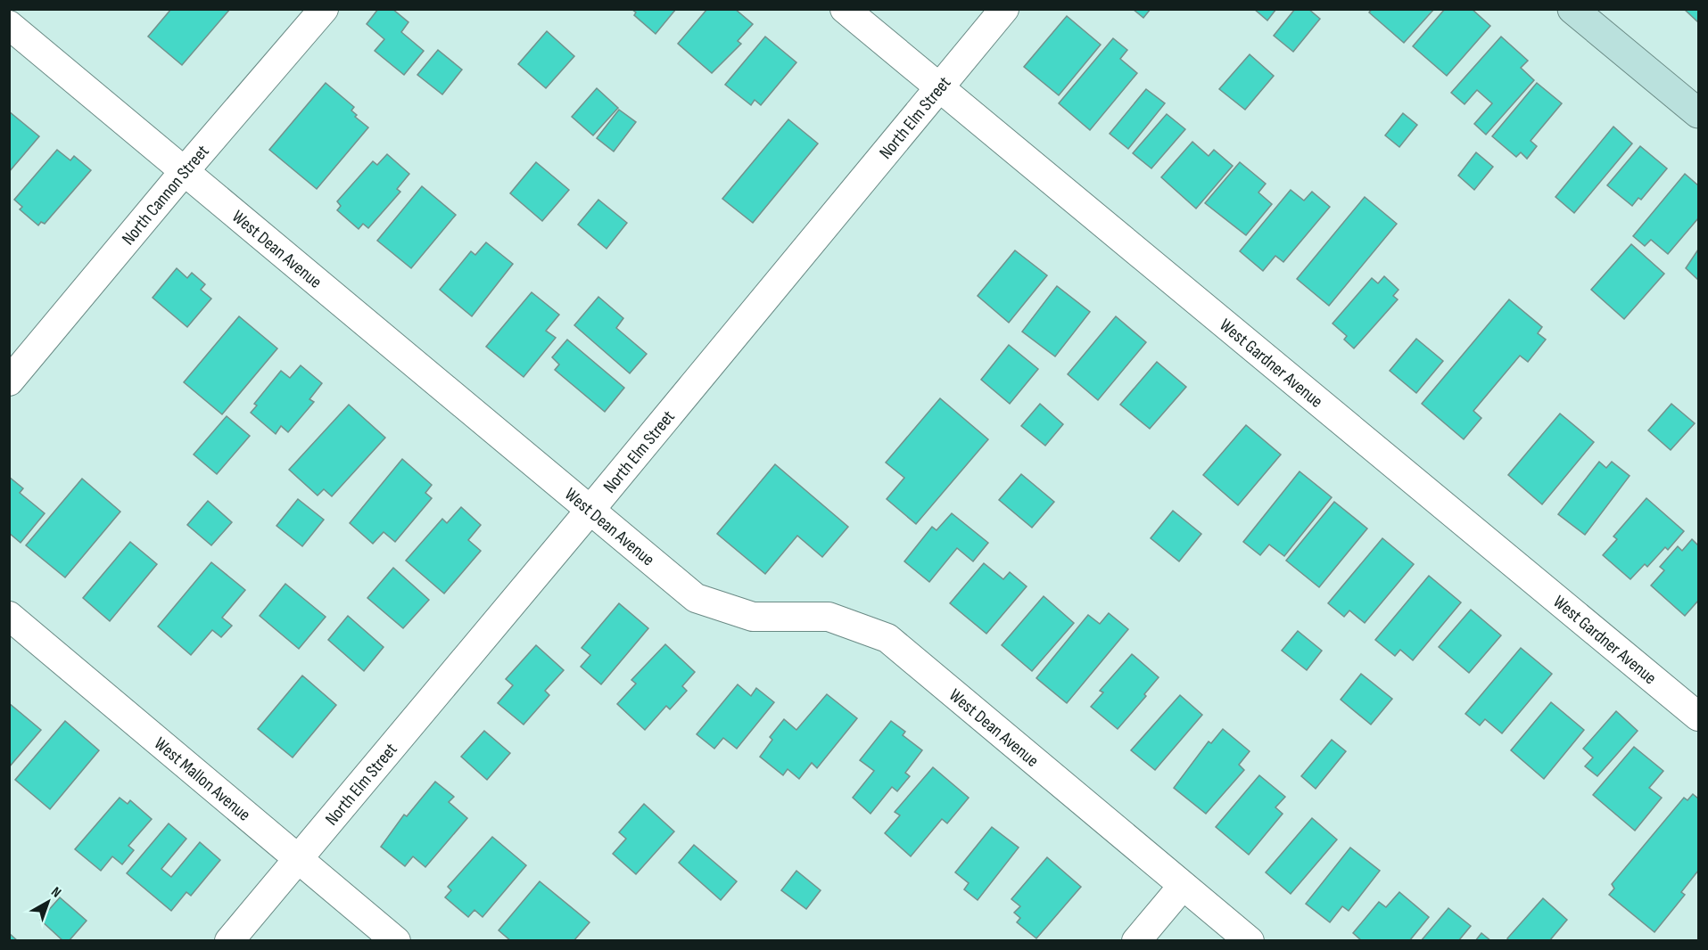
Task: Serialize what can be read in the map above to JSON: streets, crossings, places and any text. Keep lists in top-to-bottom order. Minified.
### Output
{"streets":{"street":["North Elm Street","North Cannon Street","West Dean Avenue","West Gardner Avenue","West Mallon Avenue"]},"crossings":[["North Elm Street","West Dean Avenue"],["North Elm Street","West Gardner Avenue"],["North Elm Street","West Mallon Avenue"],["North Cannon Street","West Dean Avenue"]],"north":"top right"}
